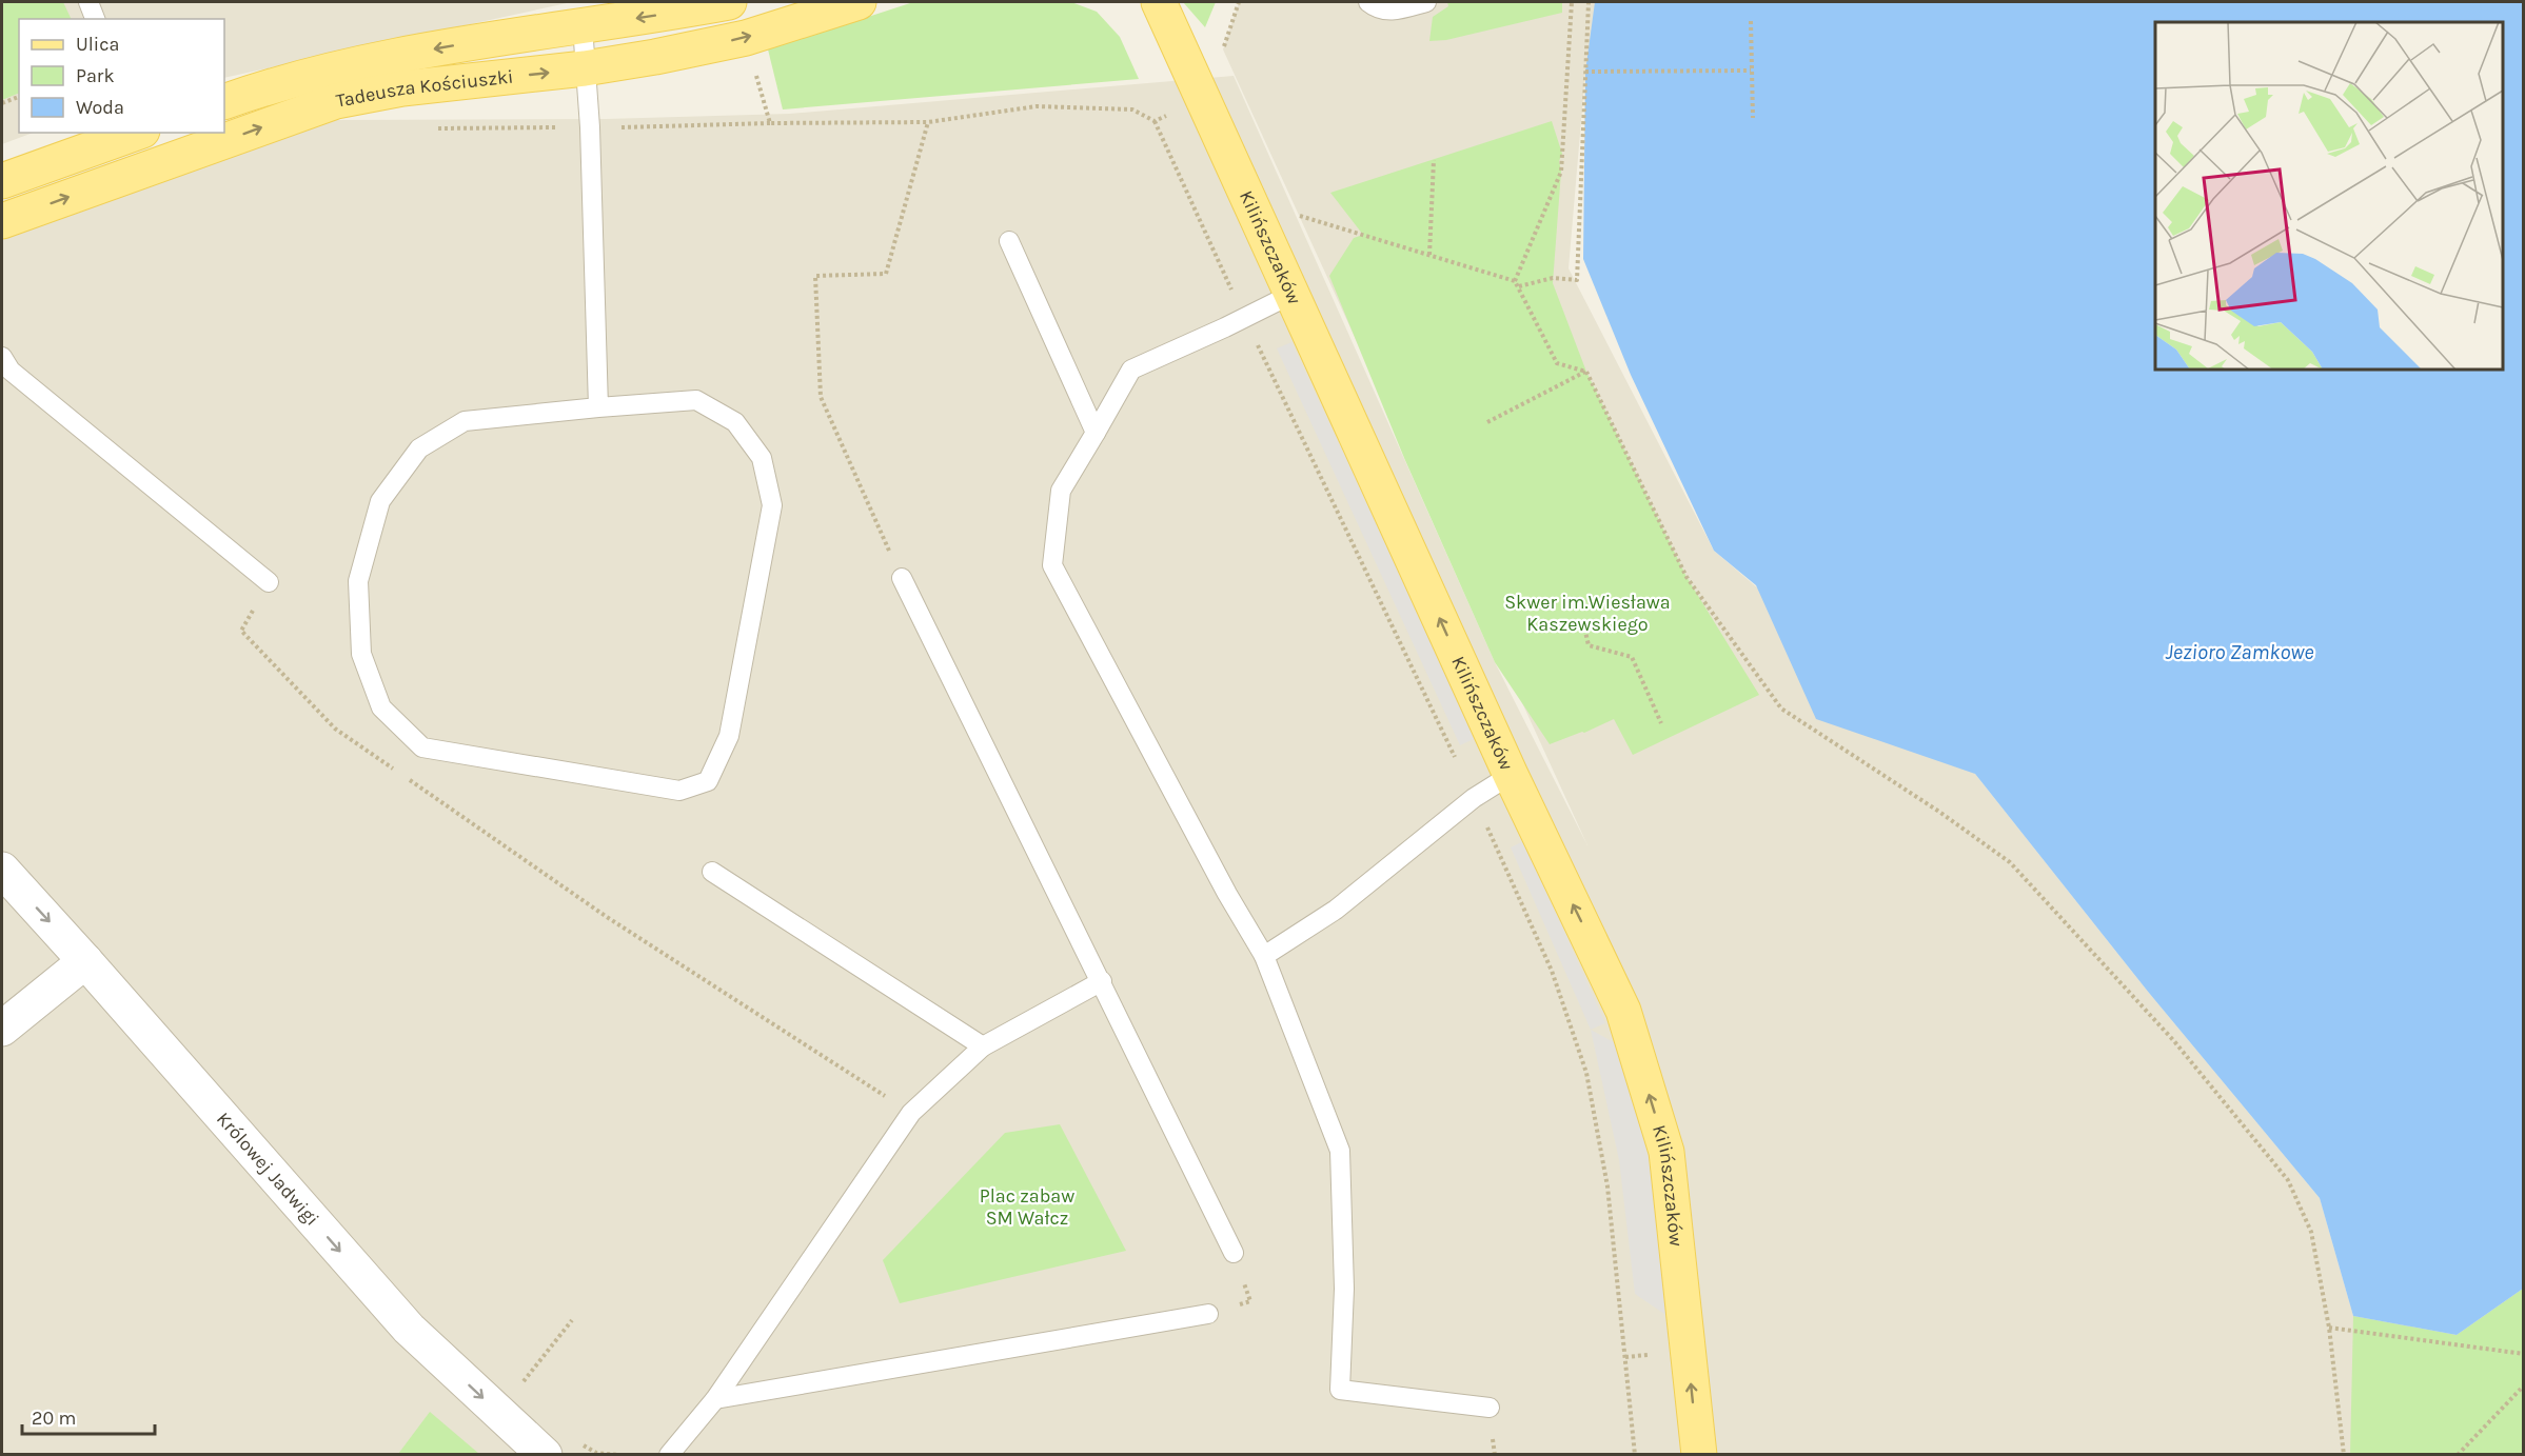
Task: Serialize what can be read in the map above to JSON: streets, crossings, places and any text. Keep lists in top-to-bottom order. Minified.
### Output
{"streets":{"main road":["Tadeusza Kościuszki","Kilińszczaków"],"street":["Królowej Jadwigi"]},"one_way":["Kilińszczaków","Królowej Jadwigi"],"water":["Jezioro Zamkowe"],"parks":["Skwer im.Wiesława Kaszewskiego","Plac zabaw SM Wałcz"],"legend":["Ulica","Park","Woda"],"scale_bar":"20 m"}
